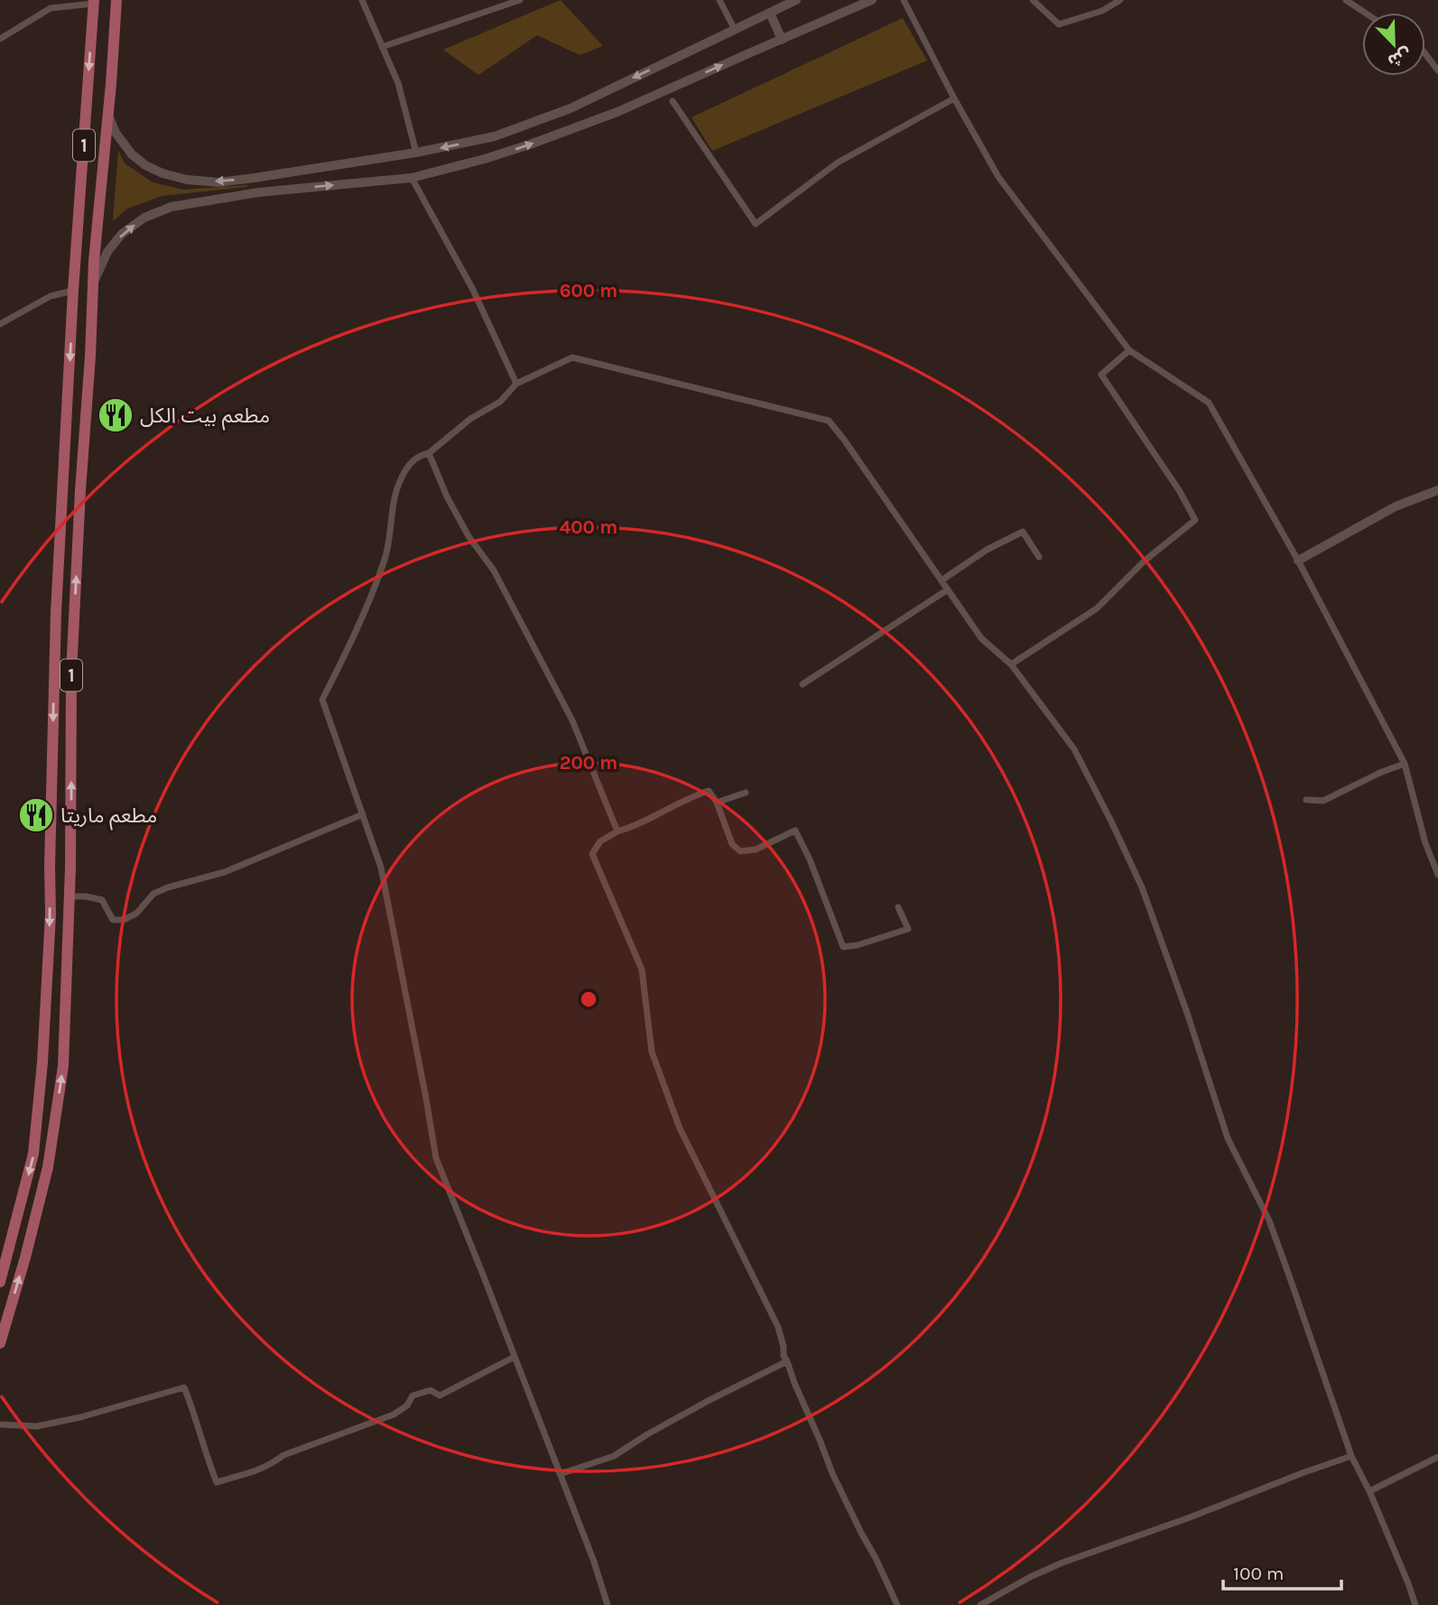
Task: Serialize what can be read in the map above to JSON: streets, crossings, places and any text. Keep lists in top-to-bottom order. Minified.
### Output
{"streets":{"main road":["1"]},"places":{"restaurant":["مطعم بيت الكل","مطعم ماريتا"]},"scale_bar":"100 m","north":"bottom right","rings":["600 m","400 m","200 m"]}
